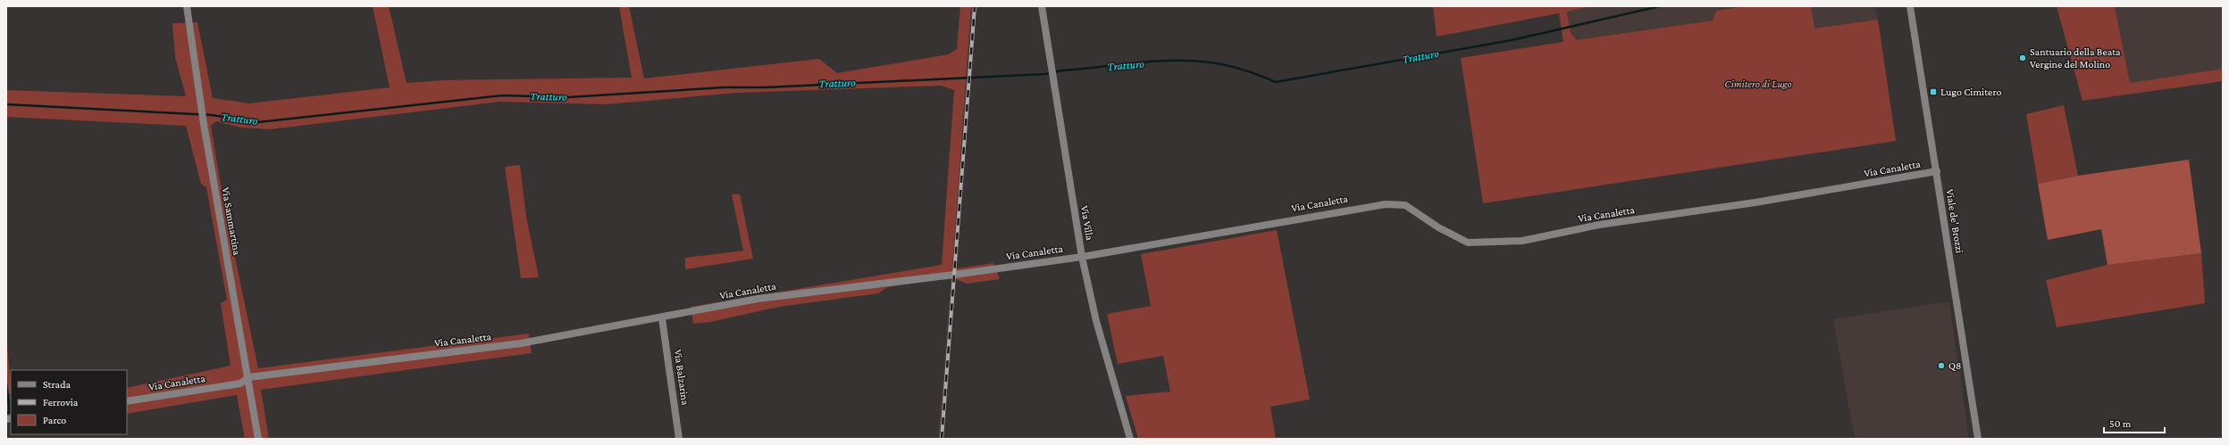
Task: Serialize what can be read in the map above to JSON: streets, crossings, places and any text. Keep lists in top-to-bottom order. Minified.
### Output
{"streets":{"street":["Via Canaletta","Via Sammartina","Viale de' Brozzi","Via Villa","Via Balzarina"]},"crossings":[["Via Canaletta","Via Sammartina"],["Via Canaletta","Viale de' Brozzi"],["Via Canaletta","Via Villa"],["Via Canaletta","Via Balzarina"]],"water":["Tratturo"],"parks":["Cimitero di Lugo"],"places":{"other":["Santuario della Beata Vergine del Molino","Q8"],"transit":["Lugo Cimitero"]},"legend":["Strada","Ferrovia","Parco"],"scale_bar":"50 m"}
